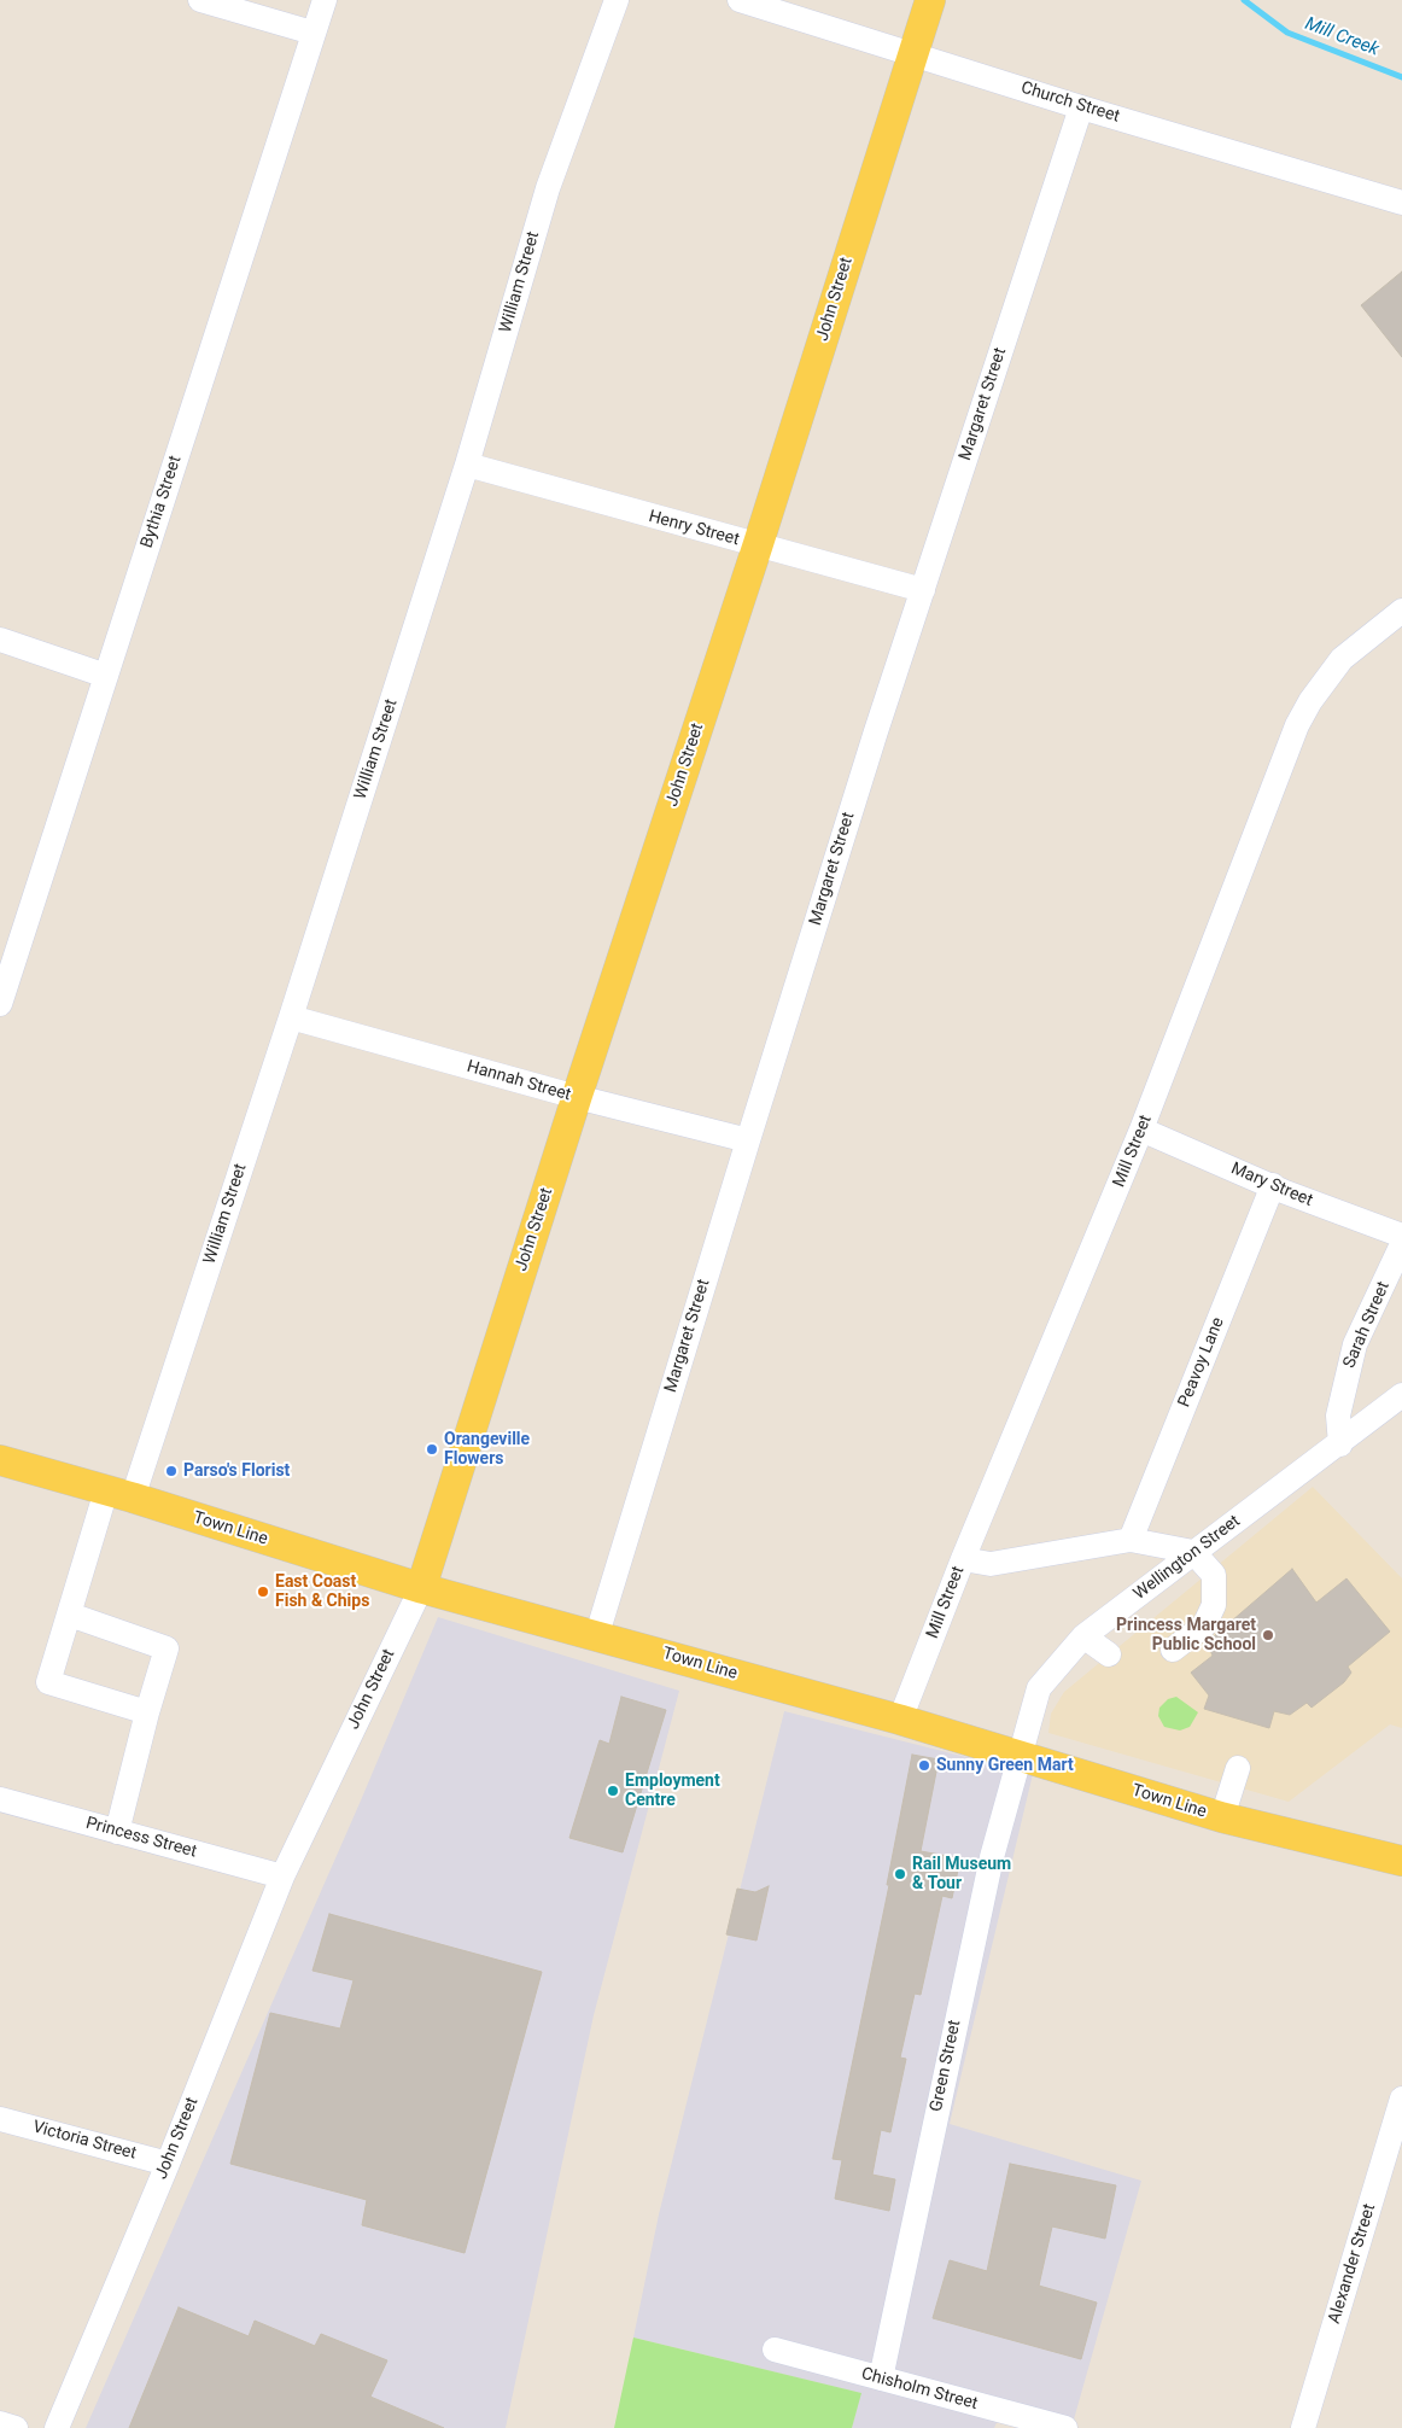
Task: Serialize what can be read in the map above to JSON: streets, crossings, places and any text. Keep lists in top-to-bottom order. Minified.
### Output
{"streets":{"main road":["John Street","Town Line"],"street":["Church Street","William Street","Margaret Street","Bythia Street","Henry Street","Hannah Street","Mill Street","Mary Street","Sarah Street","Peavoy Lane","Wellington Street","Princess Street","Green Street","Victoria Street","Alexander Street","Chisholm Street"]},"crossings":[["Church Street","John Street"],["Church Street","Margaret Street"],["William Street","Henry Street"],["William Street","Hannah Street"],["William Street","Town Line"],["John Street","Henry Street"],["John Street","Hannah Street"],["John Street","Town Line"],["John Street","Princess Street"],["John Street","Victoria Street"],["Margaret Street","Henry Street"],["Margaret Street","Hannah Street"],["Margaret Street","Town Line"],["Mill Street","Mary Street"],["Mill Street","Town Line"],["Mary Street","Peavoy Lane"],["Sarah Street","Wellington Street"],["Town Line","Wellington Street"],["Town Line","Green Street"],["Wellington Street","Green Street"],["Green Street","Chisholm Street"]],"water":["Mill Creek"],"places":["Orangeville Flowers","Parso's Florist","East Coast Fish & Chips","Princess Margaret Public School","Sunny Green Mart","Employment Centre","Rail Museum & Tour"]}
